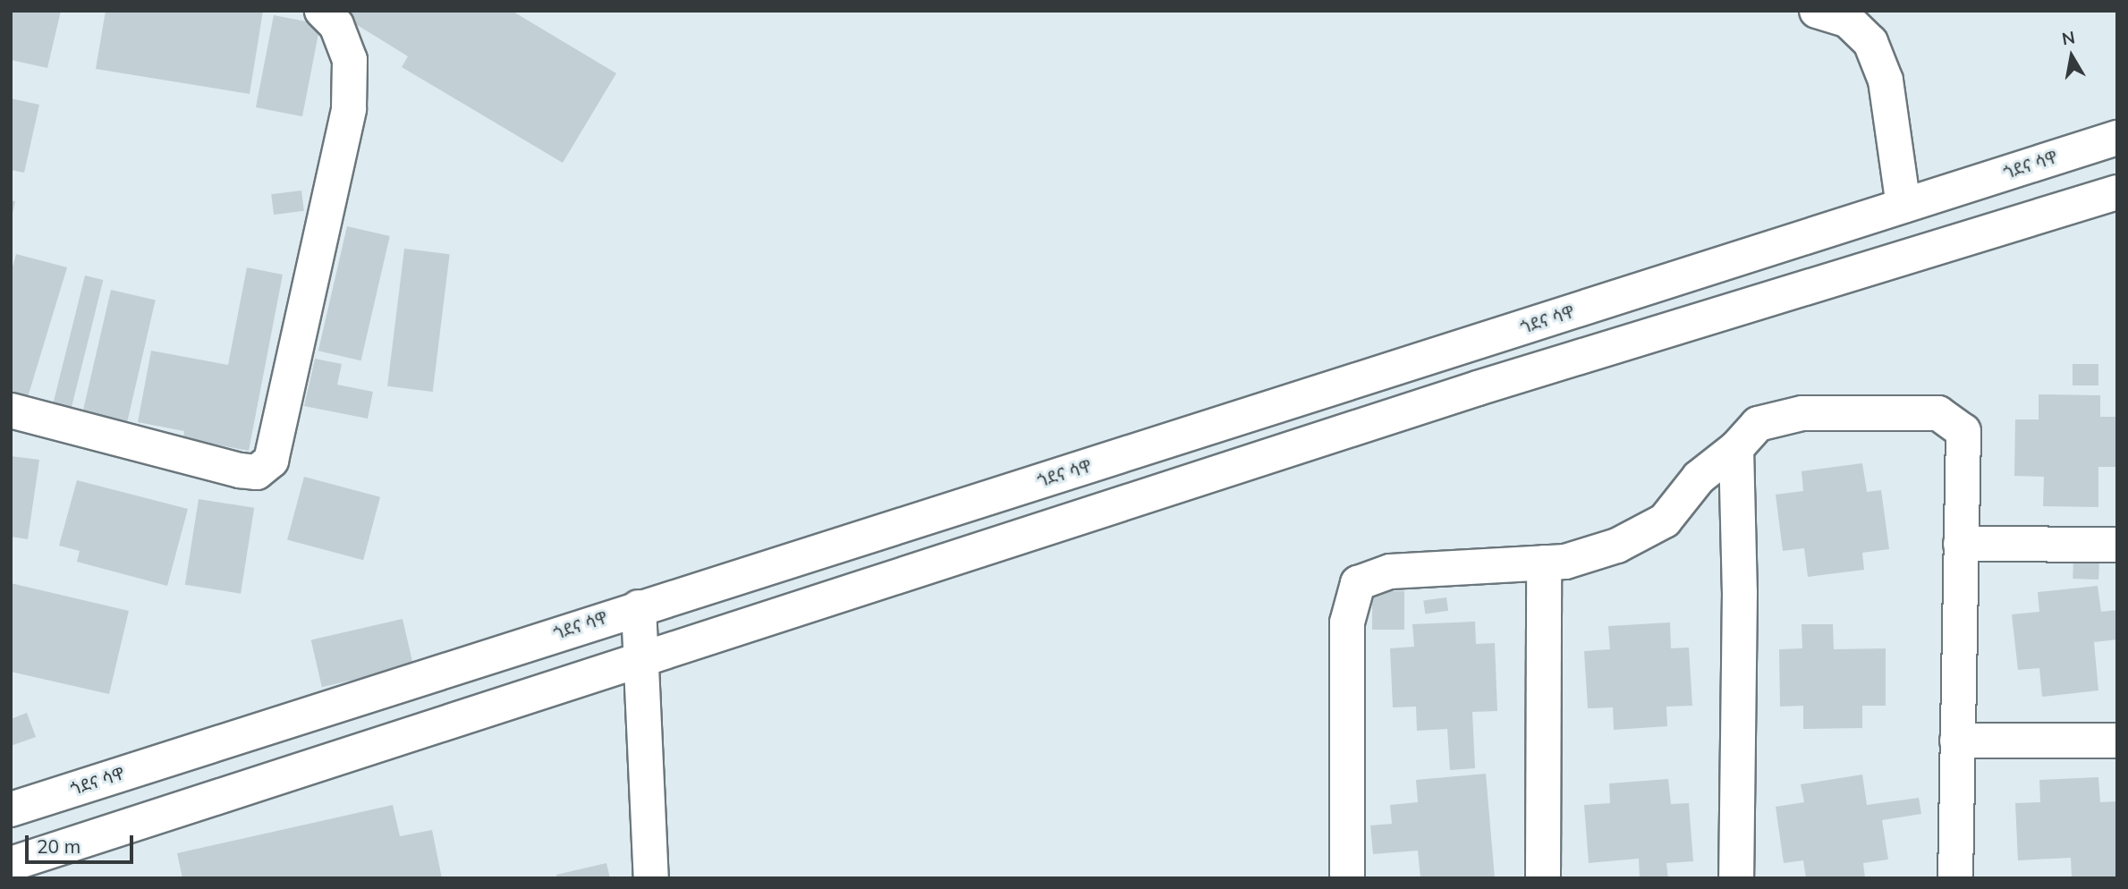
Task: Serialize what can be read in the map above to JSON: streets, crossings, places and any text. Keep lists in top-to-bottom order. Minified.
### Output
{"streets":{"main road":["ጎደና ሳዋ"]},"scale_bar":"20 m","north":"top"}
